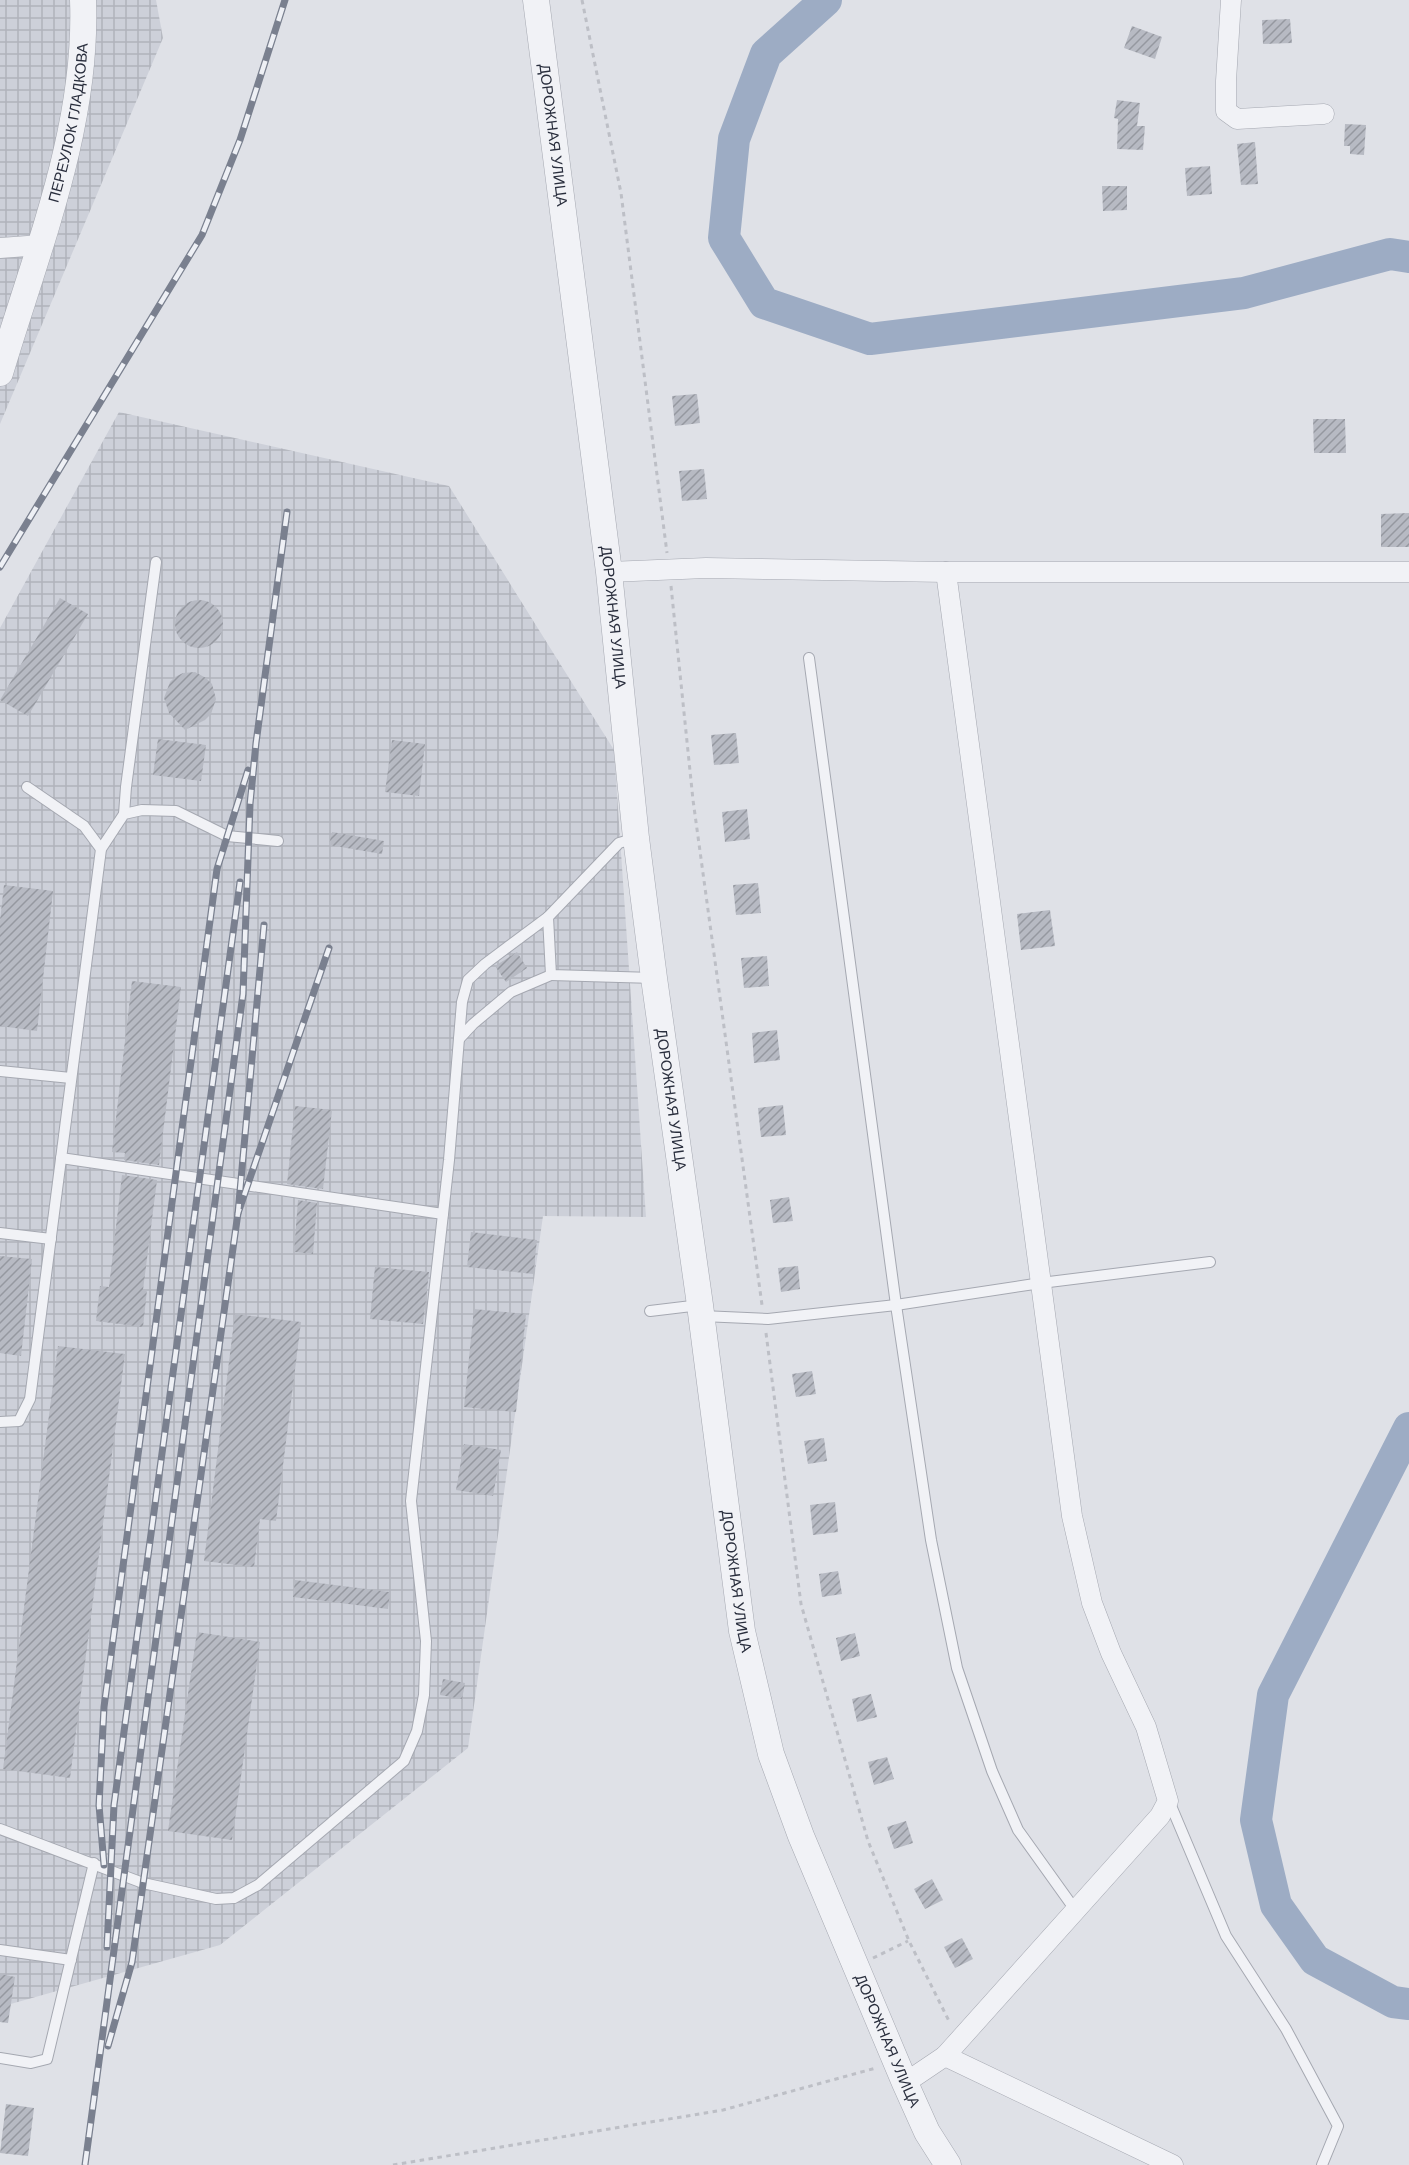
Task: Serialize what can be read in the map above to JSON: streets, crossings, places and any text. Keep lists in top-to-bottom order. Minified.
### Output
{"streets":{"street":["ПЕРЕУЛОК ГЛАДКОВА","ДОРОЖНАЯ УЛИЦА"]}}
